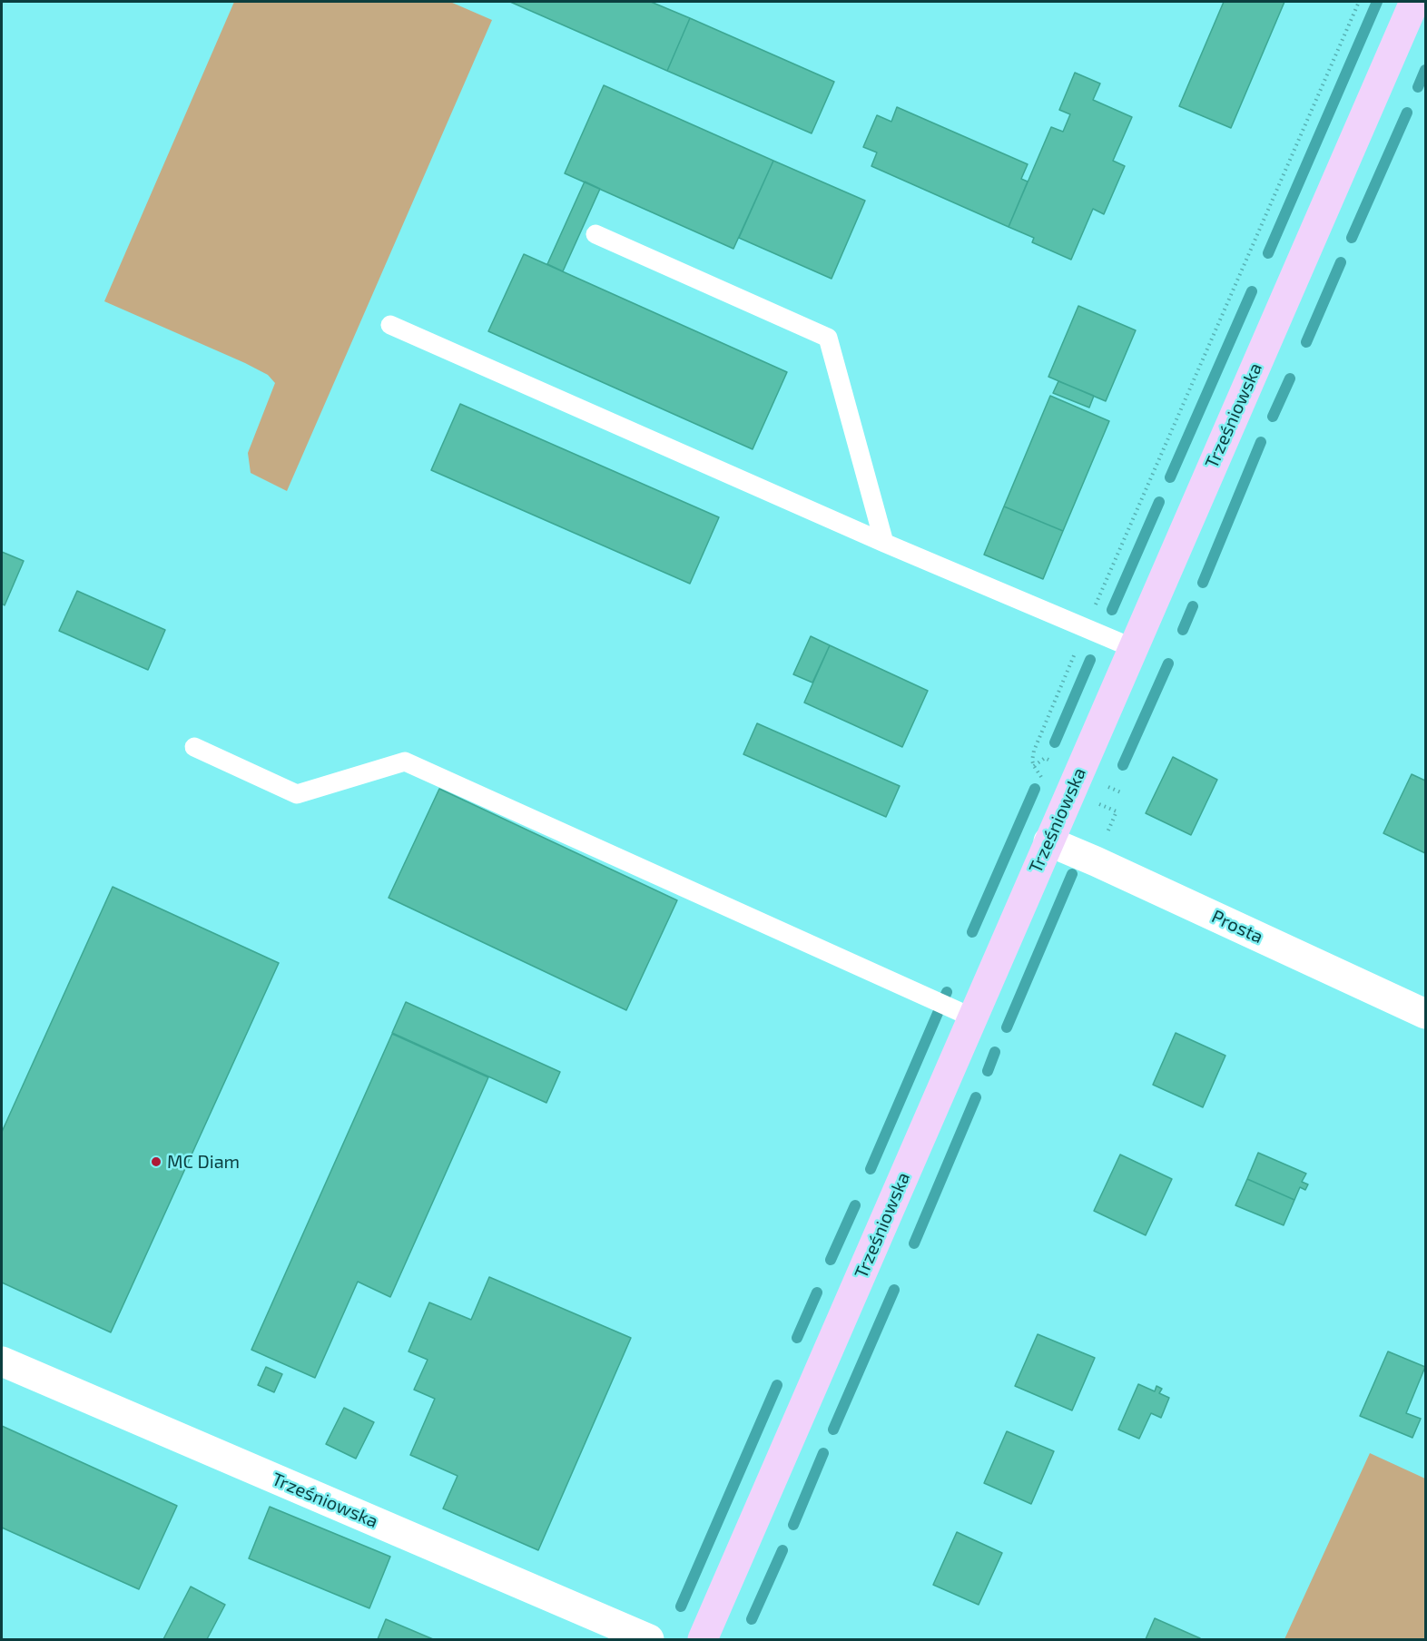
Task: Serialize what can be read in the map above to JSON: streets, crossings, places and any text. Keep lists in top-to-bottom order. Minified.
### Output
{"streets":{"main road":["Trześniowska"],"street":["Prosta"]},"crossings":[["Trześniowska","Prosta"]],"places":["MC Diam"]}
